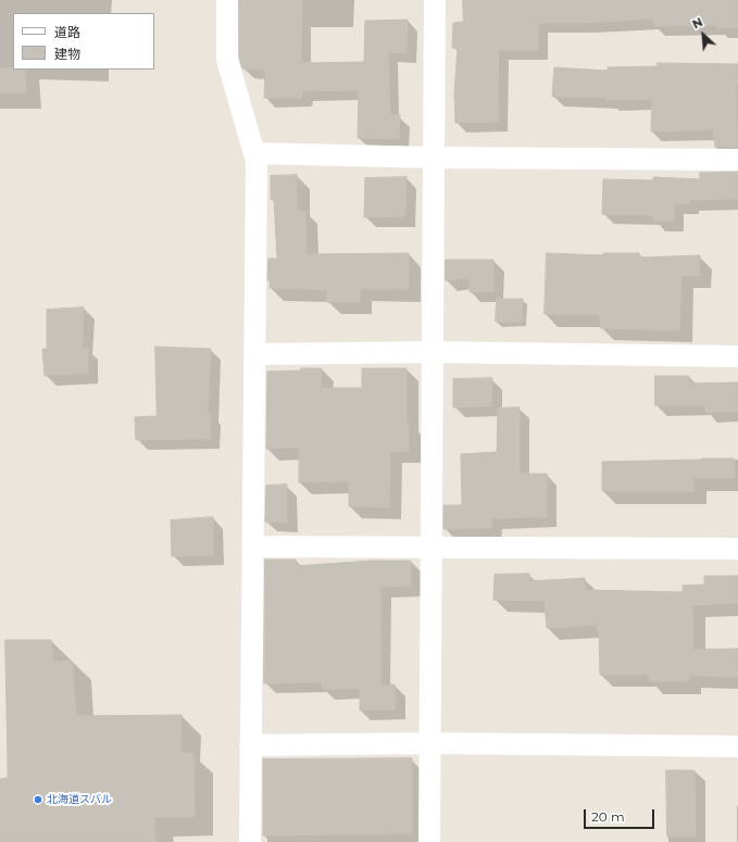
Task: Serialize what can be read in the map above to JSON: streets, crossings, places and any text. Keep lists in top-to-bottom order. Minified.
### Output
{"places":["北海道スバル"],"legend":["道路","建物"],"scale_bar":"20 m","north":"top left"}
